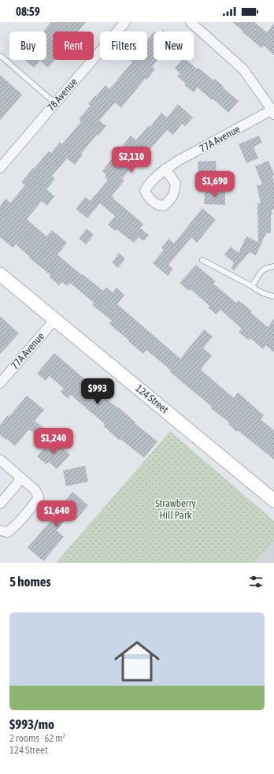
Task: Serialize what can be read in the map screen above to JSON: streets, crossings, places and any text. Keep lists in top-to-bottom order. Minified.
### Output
{"streets":{"street":["78 Avenue","77A Avenue","124 Street"]},"crossings":[["77A Avenue","124 Street"]],"parks":["Strawberry Hill Park"],"page":{"status":"08:59","chip":["Buy","Rent","Filters","New"],"price":["$2,110","$1,690","$993","$1,240","$1,640"],"heading":"5 homes","list":[{"name":"$993/mo","note":"2 rooms · 62 m² · 124 Street"}]}}
